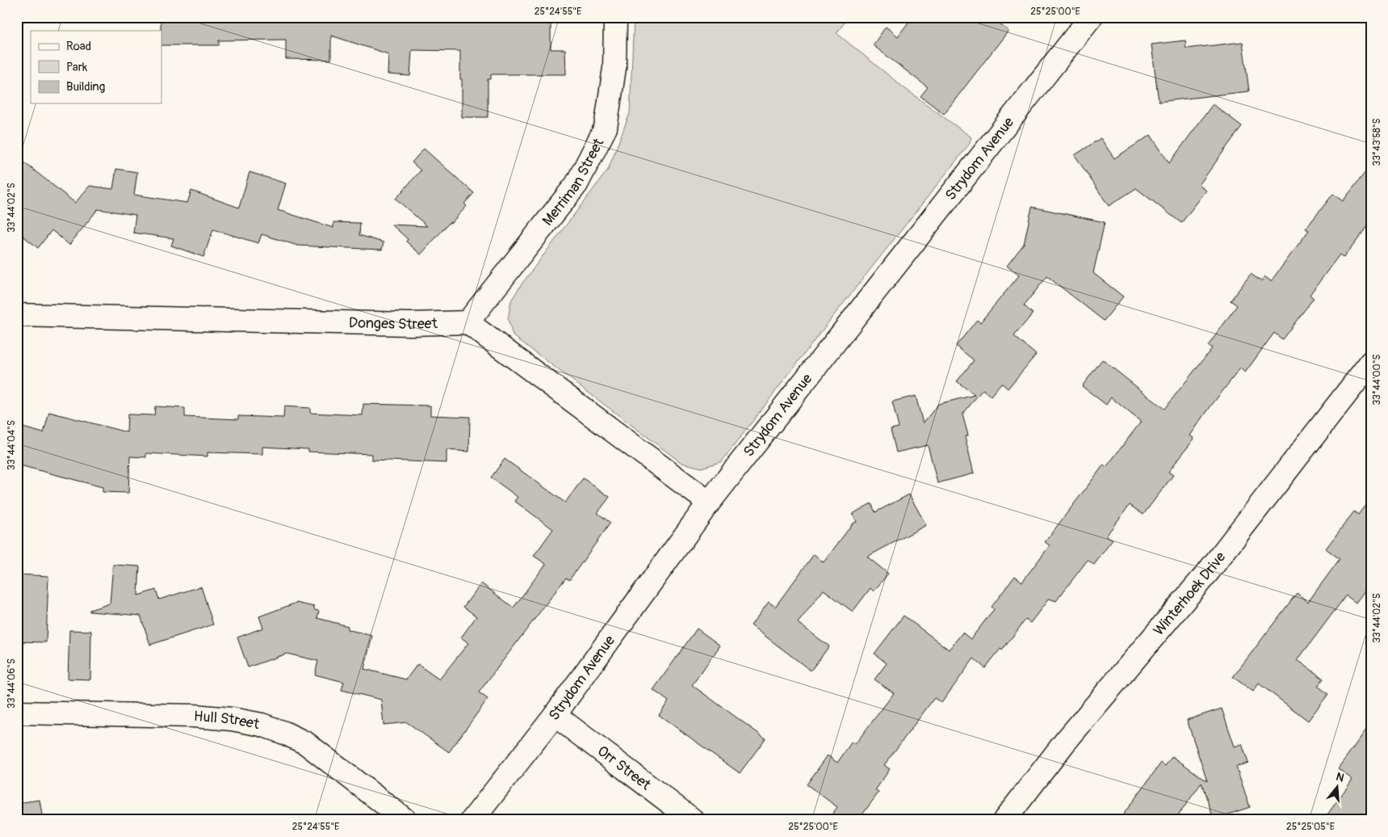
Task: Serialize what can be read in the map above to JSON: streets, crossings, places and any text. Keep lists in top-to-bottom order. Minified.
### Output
{"streets":{"street":["Strydom Avenue","Merriman Street","Donges Street","Winterhoek Drive","Hull Street","Orr Street"]},"crossings":[["Strydom Avenue","Orr Street"],["Merriman Street","Donges Street"]],"legend":["Road","Park","Building"],"north":"top","coordinates":["25°24'55\"E","25°25'00\"E","33°43'58\"S","33°44'02\"S","33°44'00\"S","33°44'04\"S","33°44'06\"S","25°25'05\"E"]}
